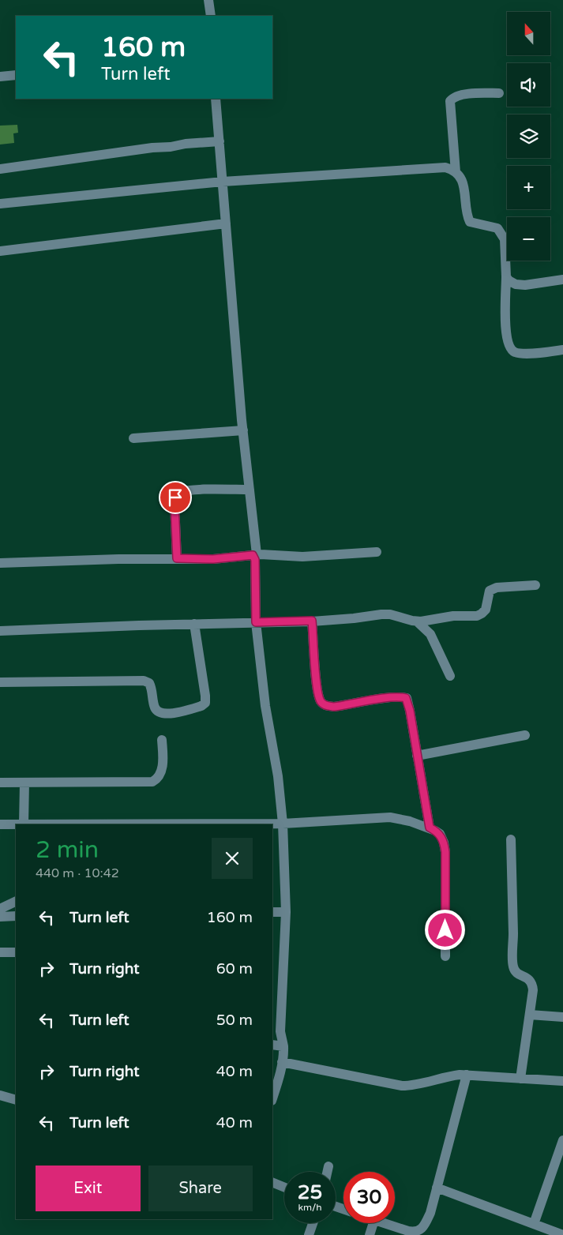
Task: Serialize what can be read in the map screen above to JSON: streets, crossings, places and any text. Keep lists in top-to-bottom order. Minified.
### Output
{"north":"top","page":{"map_buttons":["+","−"],"turn":["160 m","Turn left"],"heading":["2 min","440 m · 10:42"],"list":[{"name":"Turn left","value":"160 m"},{"name":"Turn right","value":"60 m"},{"name":"Turn left","value":"50 m"},{"name":"Turn right","value":"40 m"},{"name":"Turn left","value":"40 m"}],"buttons":["Exit","Share"],"speed":"25 km/h","limit":"30"}}
